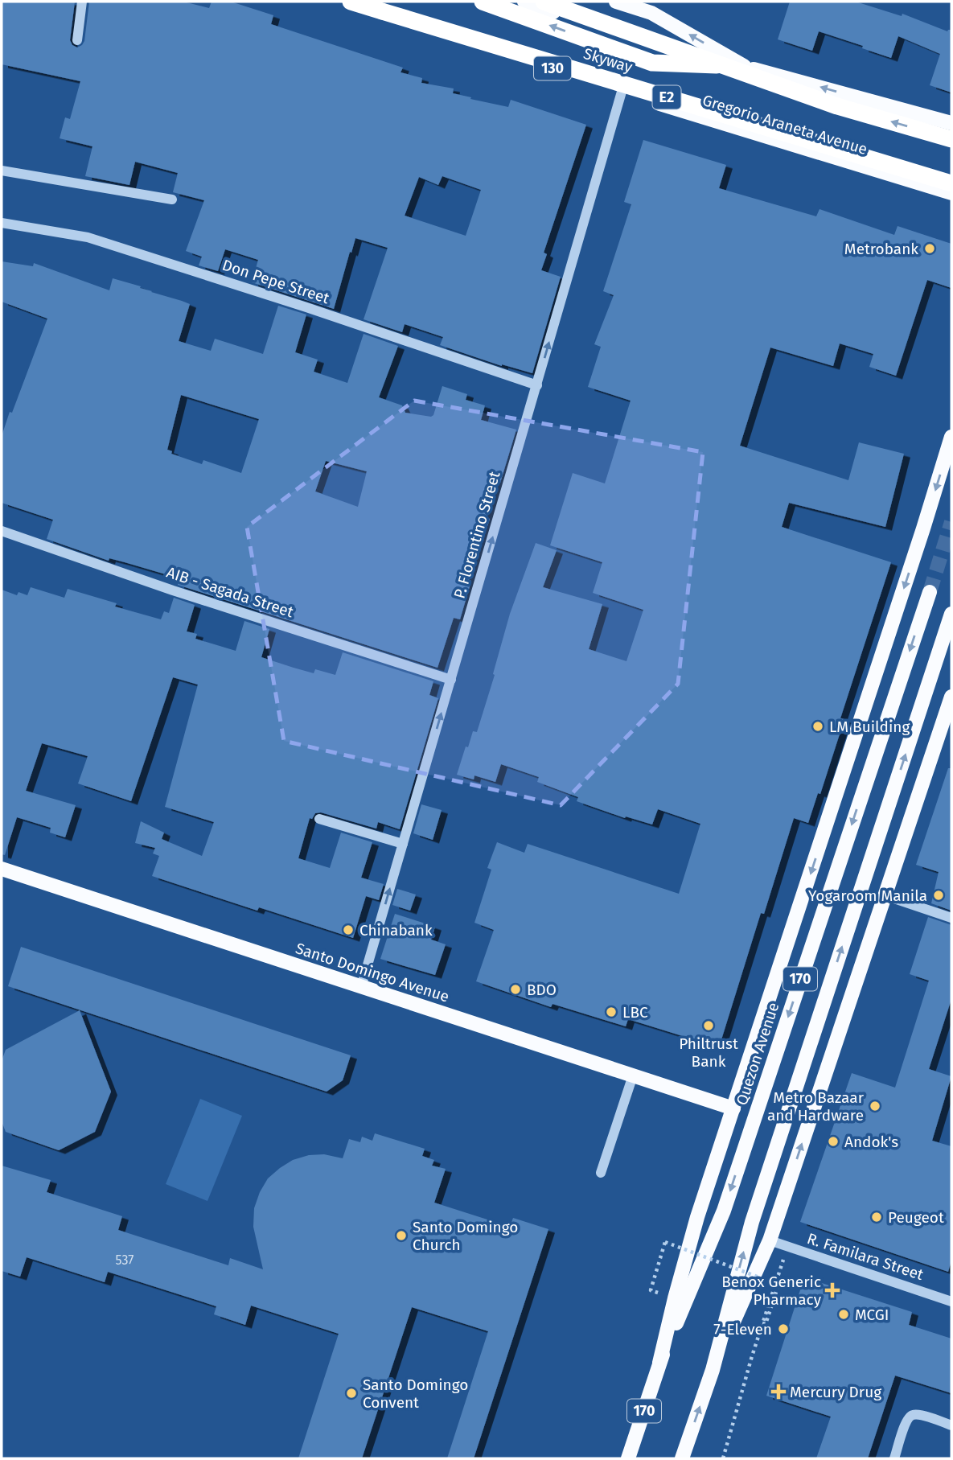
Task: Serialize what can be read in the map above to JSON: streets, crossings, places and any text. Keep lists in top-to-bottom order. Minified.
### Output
{"streets":{"highway":["Skyway","E2"],"main road":["130","Gregorio Araneta Avenue","Santo Domingo Avenue","170","Quezon Avenue"],"street":["Don Pepe Street","P. Florentino Street","AIB - Sagada Street","R. Familara Street"]},"crossings":[["Skyway","Gregorio Araneta Avenue"],["Gregorio Araneta Avenue","P. Florentino Street"],["Don Pepe Street","P. Florentino Street"],["P. Florentino Street","AIB - Sagada Street"],["P. Florentino Street","Santo Domingo Avenue"]],"one_way":["P. Florentino Street"],"places":{"other":["Metrobank","LM Building","Yogaroom Manila","Chinabank","BDO","LBC","Philtrust Bank","Metro Bazaar and Hardware","Andok's","Peugeot","Santo Domingo Church","MCGI","7-Eleven","Santo Domingo Convent"],"health":["Benox Generic Pharmacy","Mercury Drug"]},"house_numbers":["537"]}
